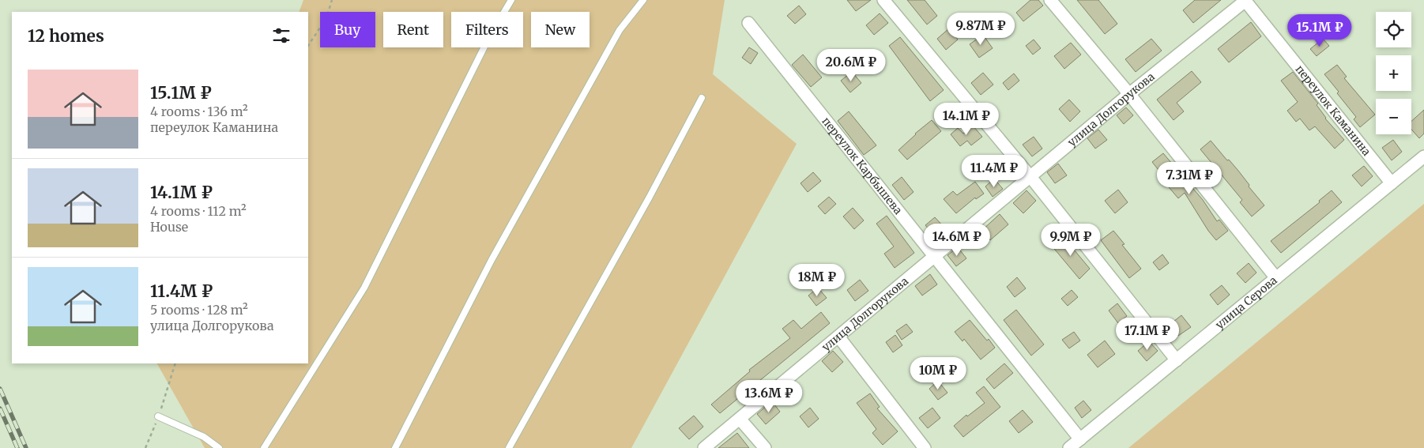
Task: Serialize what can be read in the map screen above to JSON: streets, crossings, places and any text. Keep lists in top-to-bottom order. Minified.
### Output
{"streets":{"street":["улица Долгорукова","переулок Каманина","переулок Карбышева","улица Серова"]},"crossings":[["улица Долгорукова","переулок Каманина"],["улица Долгорукова","переулок Карбышева"],["переулок Каманина","улица Серова"],["переулок Карбышева","улица Серова"]],"page":{"map_buttons":["+","−"],"chip":["Buy","Rent","Filters","New"],"heading":"12 homes","price":["9.87M ₽","15.1M ₽","20.6M ₽","14.1M ₽","11.4M ₽","7.31M ₽","14.6M ₽","9.9M ₽","18M ₽","17.1M ₽","10M ₽","13.6M ₽"],"list":[{"name":"15.1M ₽","note":"4 rooms · 136 m² · переулок Каманина"},{"name":"14.1M ₽","note":"4 rooms · 112 m² · House"},{"name":"11.4M ₽","note":"5 rooms · 128 m² · улица Долгорукова"}]}}
